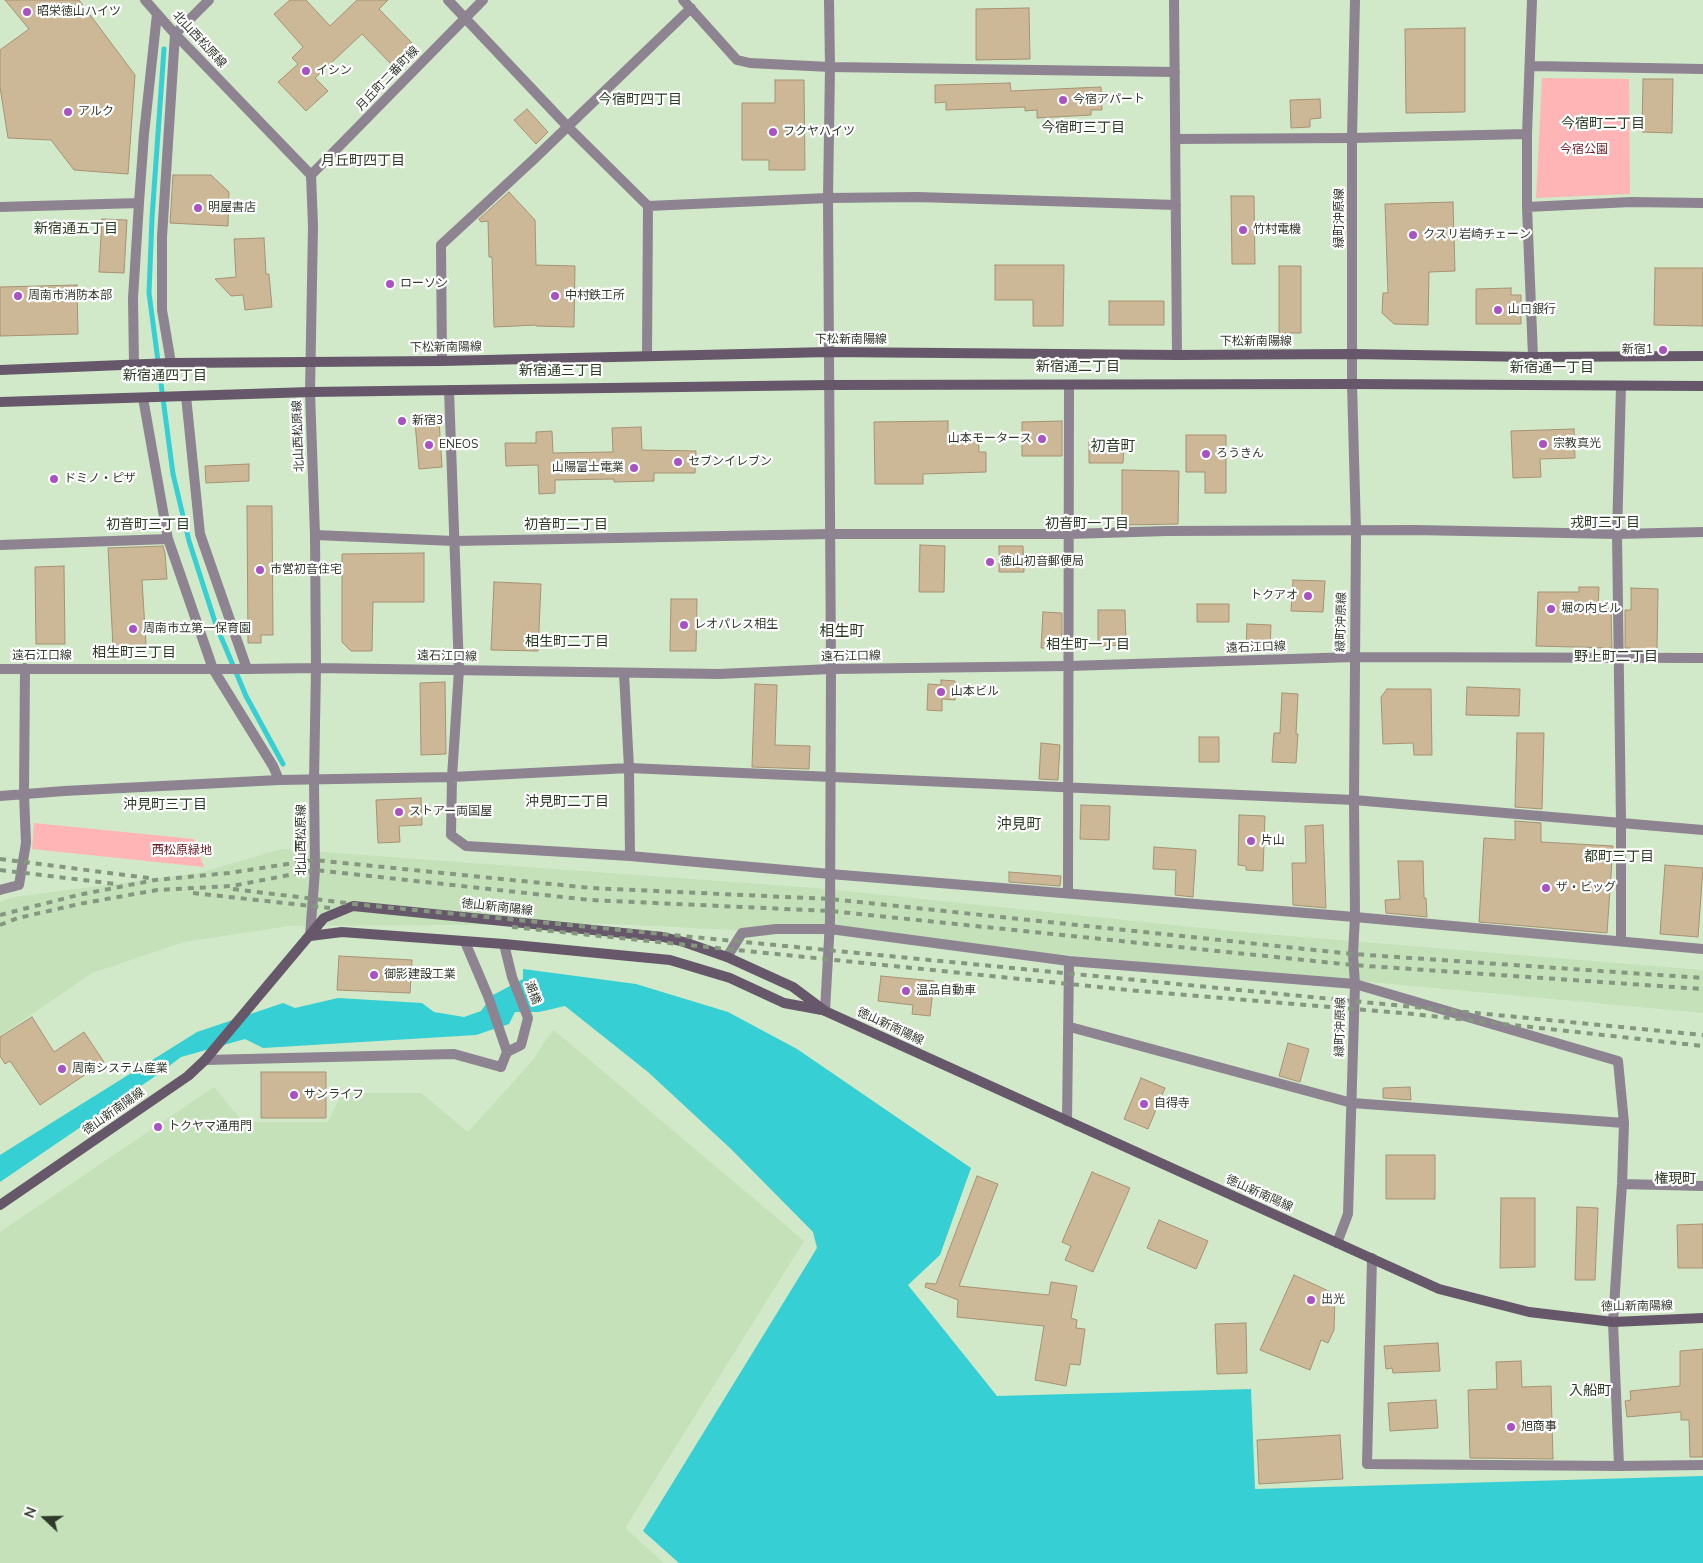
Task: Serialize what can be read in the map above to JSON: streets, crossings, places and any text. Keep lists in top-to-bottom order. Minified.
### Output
{"streets":{"main road":["下松新南陽線","徳山新南陽線"],"street":["北山西松原線","月丘町二番町線","緑町沖原線","遠石江口線","潮橋"]},"crossings":[["北山西松原線","月丘町二番町線"],["北山西松原線","下松新南陽線"],["北山西松原線","遠石江口線"],["北山西松原線","徳山新南陽線"],["緑町沖原線","下松新南陽線"],["緑町沖原線","遠石江口線"],["緑町沖原線","徳山新南陽線"],["徳山新南陽線","潮橋"]],"districts":["今宿町四丁目","今宿町二丁目","今宿町三丁目","月丘町四丁目","新宿通五丁目","新宿通二丁目","新宿通一丁目","新宿通三丁目","新宿通四丁目","初音町","戎町三丁目","初音町一丁目","初音町三丁目","初音町二丁目","相生町","相生町二丁目","相生町一丁目","相生町三丁目","野上町二丁目","沖見町二丁目","沖見町三丁目","沖見町","都町三丁目","権現町","入船町"],"parks":["今宿公園","西松原緑地"],"places":["昭栄徳山ハイツ","イシン","今宿アパート","アルク","フクヤハイツ","明屋書店","竹村電機","クスリ岩崎チェーン","ローソン","周南市消防本部","中村鉄工所","山口銀行","新宿1","新宿3","山本モータース","宗教真光","ENEOS","ろうきん","セブンイレブン","山陽富士電業","ドミノ・ピザ","徳山初音郵便局","市営初音住宅","トクアオ","堀の内ビル","レオパレス相生","周南市立第一保育園","山本ビル","ストアー両国屋","片山","ザ・ビッグ","御影建設工業","温品自動車","周南システム産業","サンライフ","自得寺","トクヤマ通用門","出光","旭商事"],"north":"left"}
